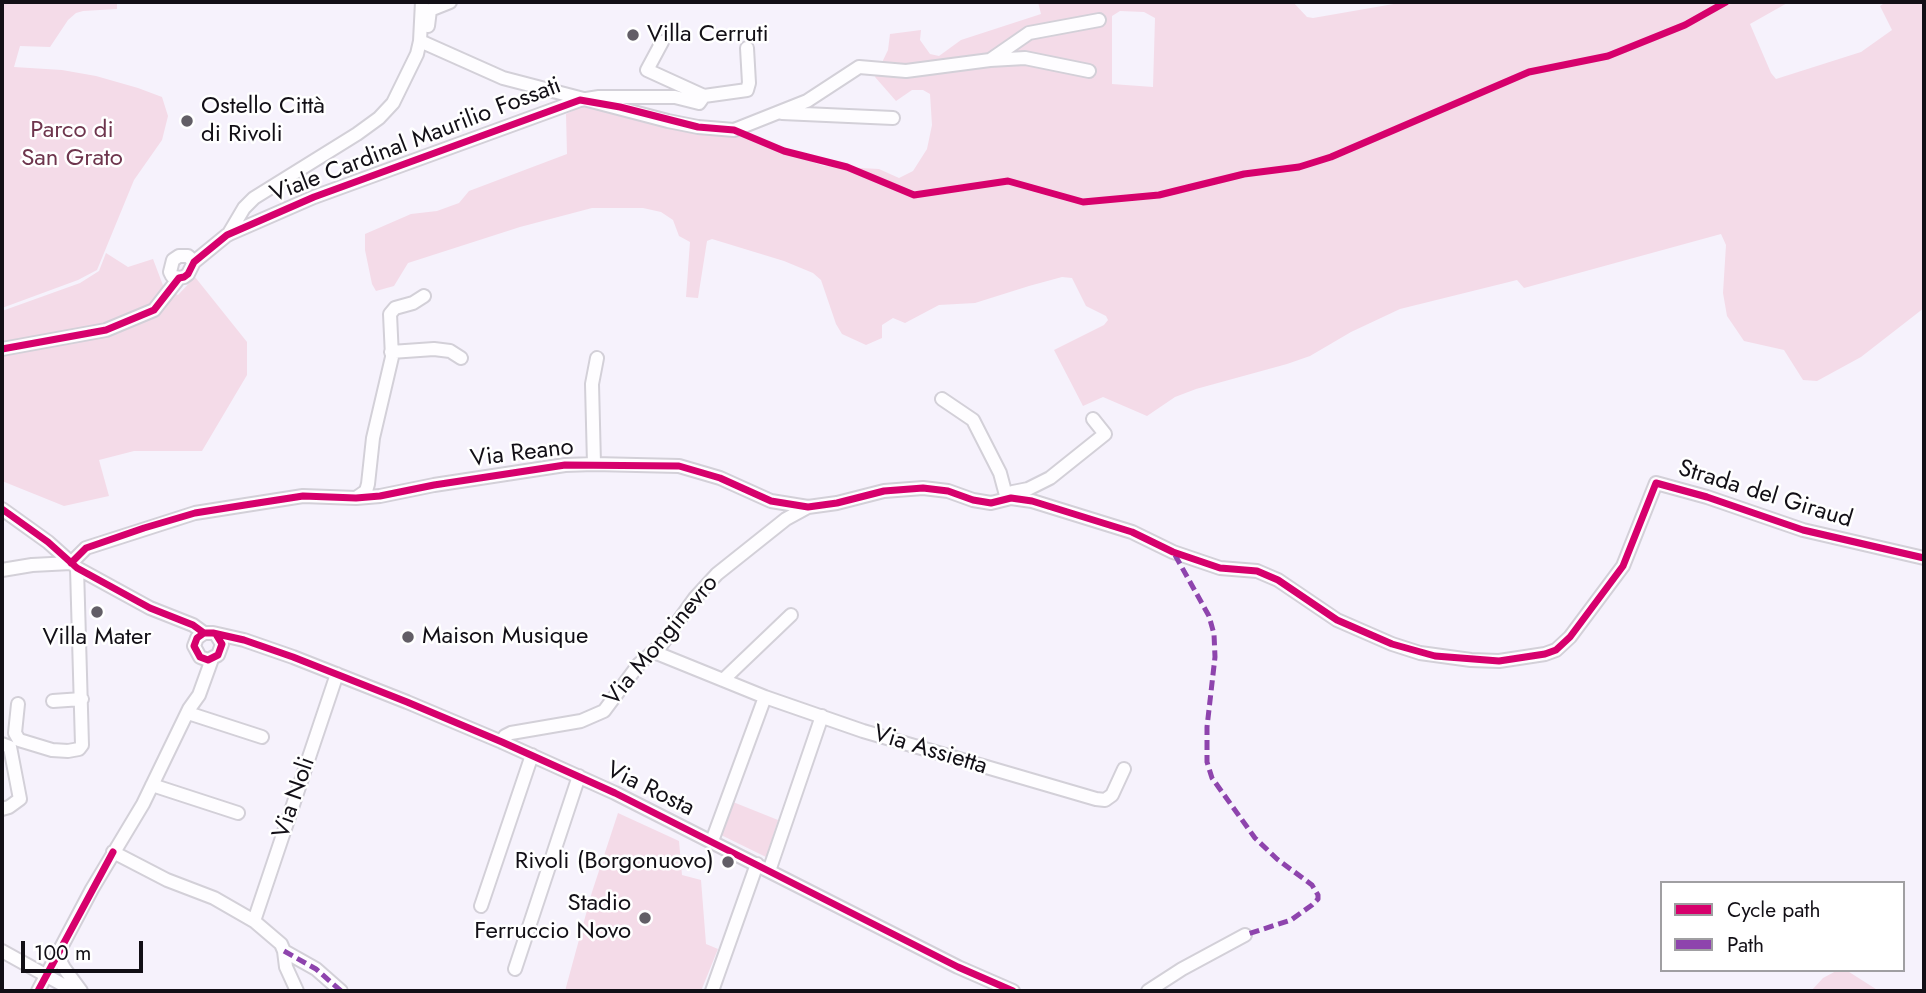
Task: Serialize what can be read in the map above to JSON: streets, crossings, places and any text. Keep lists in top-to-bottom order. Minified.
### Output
{"streets":{"street":["Viale Cardinal Maurilio Fossati","Via Reano","Strada del Giraud","Via Monginevro","Via Assietta","Via Rosta","Via Noli"]},"crossings":[["Via Reano","Strada del Giraud"],["Via Reano","Via Monginevro"],["Via Monginevro","Via Assietta"],["Via Monginevro","Via Rosta"],["Via Rosta","Via Noli"]],"parks":["Parco di San Grato"],"places":["Villa Cerruti","Ostello Città di Rivoli","Villa Mater","Maison Musique","Rivoli (Borgonuovo)","Stadio Ferruccio Novo"],"legend":["Cycle path","Path"],"scale_bar":"100 m"}
